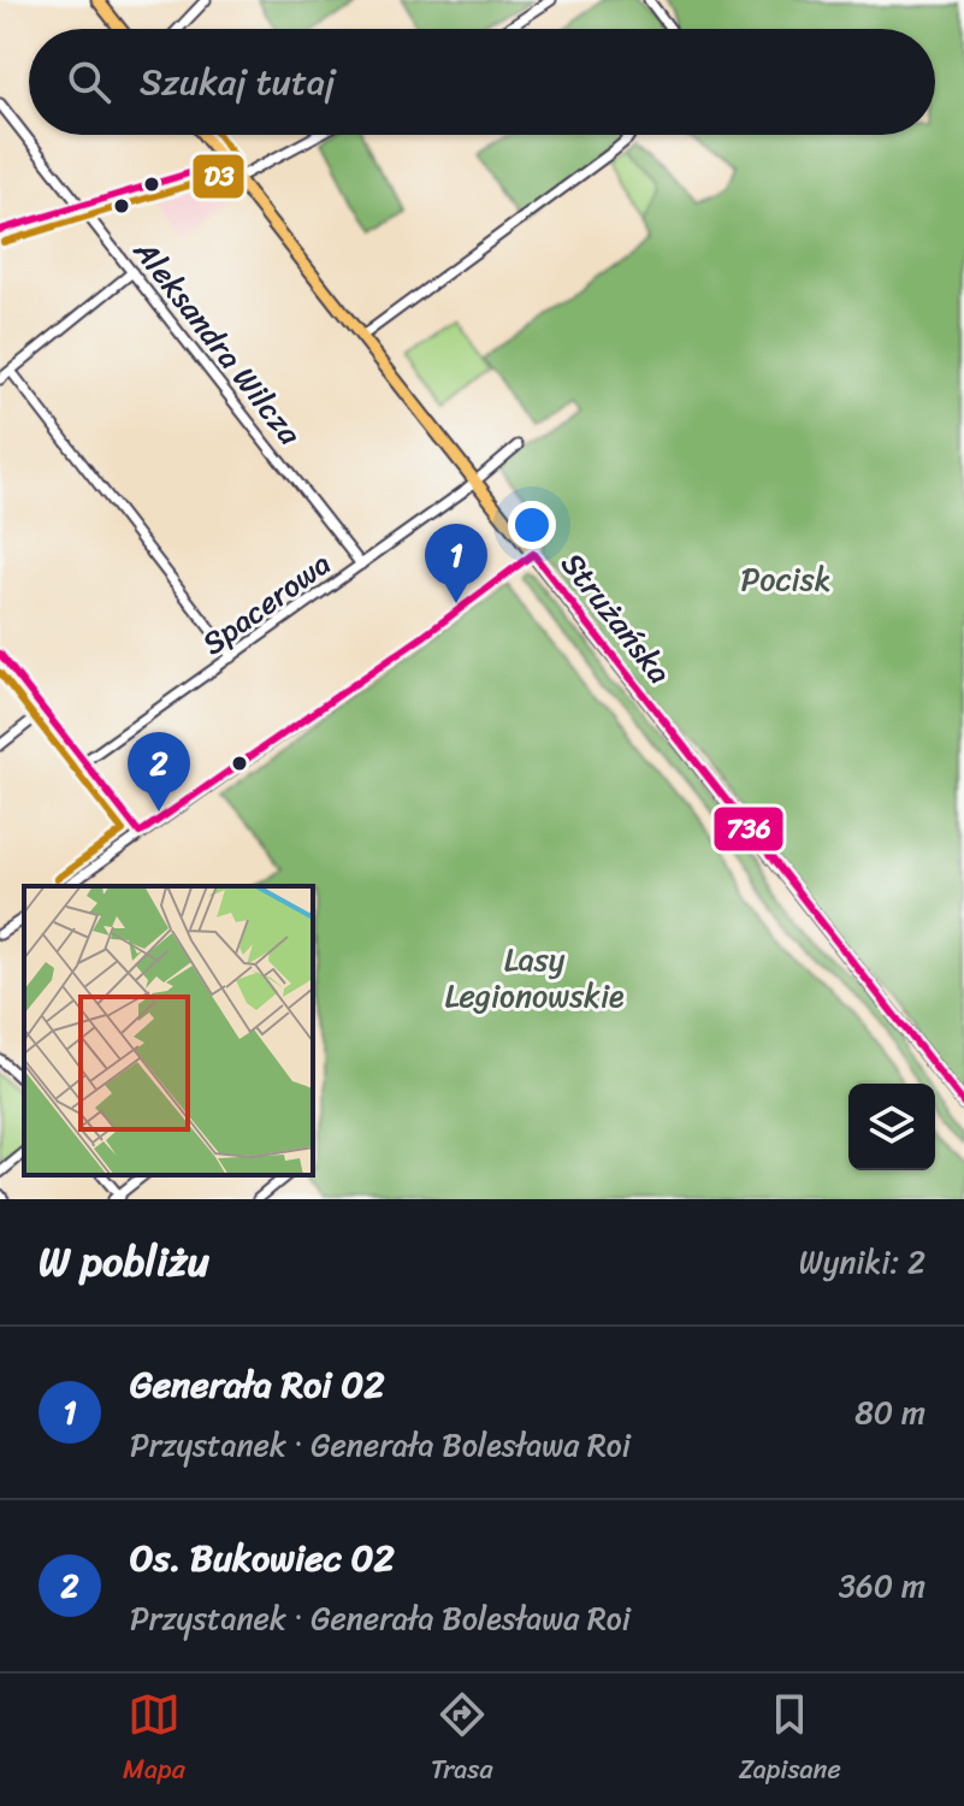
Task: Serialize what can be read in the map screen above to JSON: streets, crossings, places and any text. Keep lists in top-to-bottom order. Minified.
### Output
{"streets":{"main road":["Strużańska"],"street":["Aleksandra Wilcza","Spacerowa"]},"crossings":[["Aleksandra Wilcza","Spacerowa"],["Spacerowa","Strużańska"]],"parks":["Pocisk","Lasy Legionowskie"],"lines":["transit line D3","transit line 736"],"page":{"search":"Szukaj tutaj","pins":["1","2"],"heading":["W pobliżu","Wyniki: 2"],"list":[{"mark":"1","name":"Generała Roi 02","note":"Przystanek · Generała Bolesława Roi","value":"80 m"},{"mark":"2","name":"Os. Bukowiec 02","note":"Przystanek · Generała Bolesława Roi","value":"360 m"}],"nav":["Mapa","Trasa","Zapisane"]}}
